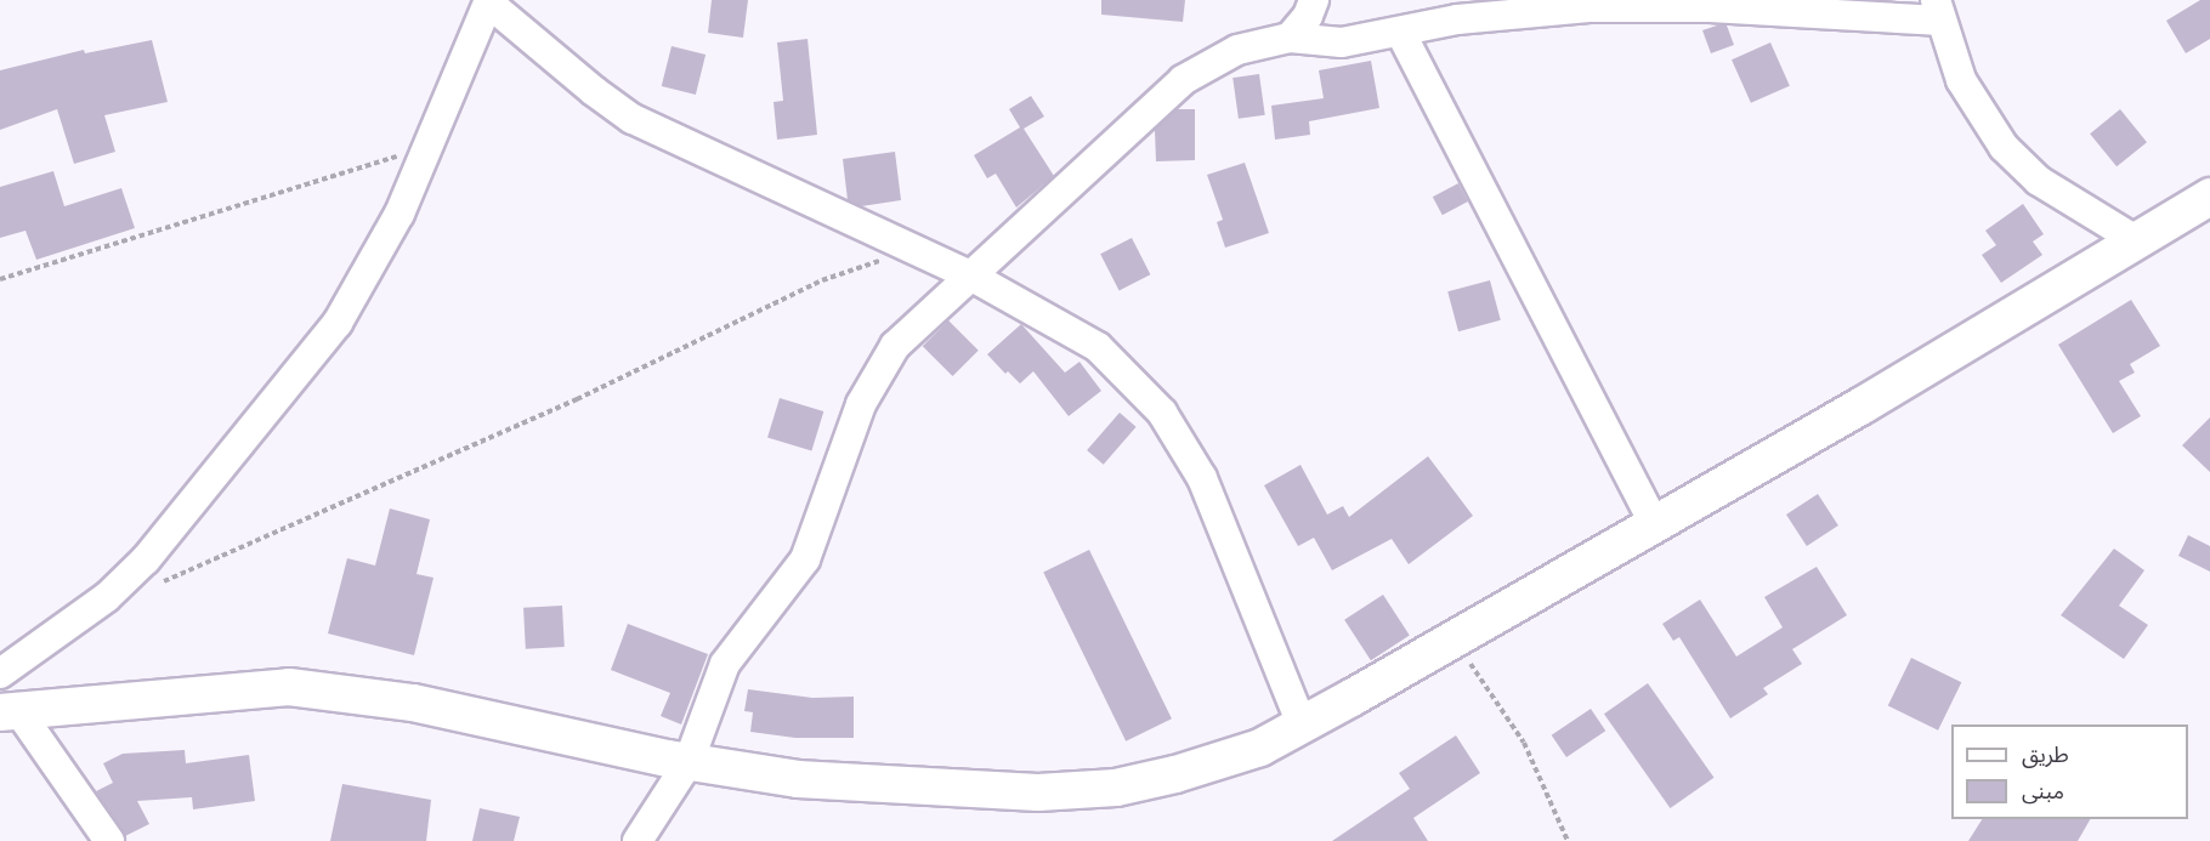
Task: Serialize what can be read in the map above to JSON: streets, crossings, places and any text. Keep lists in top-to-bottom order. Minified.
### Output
{"legend":["طريق","مبنى"]}
